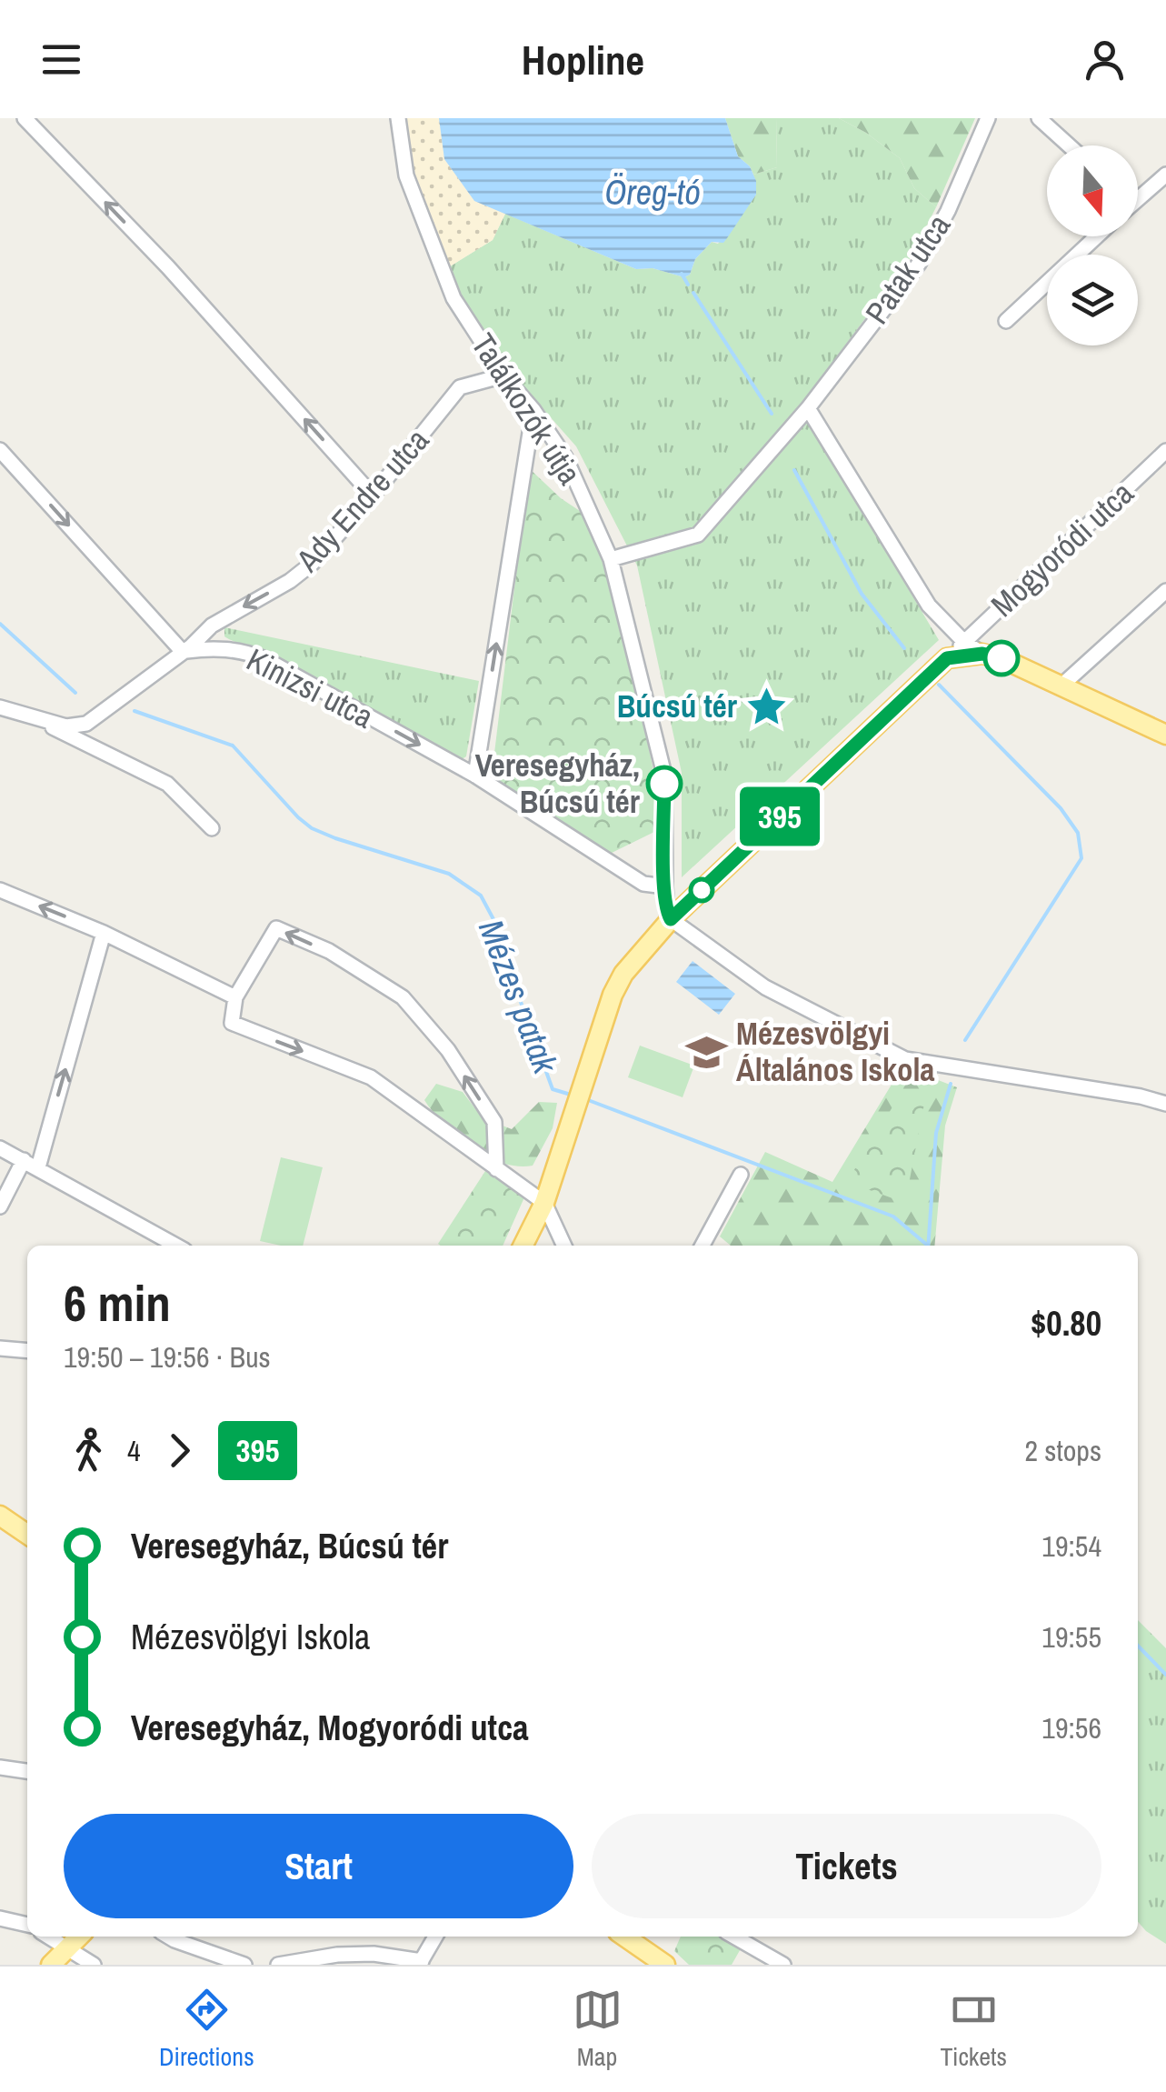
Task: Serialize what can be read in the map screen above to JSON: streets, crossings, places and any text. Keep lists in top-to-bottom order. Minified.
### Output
{"streets":{"main road":["Mogyoródi utca"],"street":["Patak utca","Találkozók útja","Ady Endre utca","Kinizsi utca"]},"crossings":[["Patak utca","Találkozók útja"],["Találkozók útja","Ady Endre utca"],["Találkozók útja","Mogyoródi utca"],["Találkozók útja","Kinizsi utca"],["Ady Endre utca","Kinizsi utca"]],"one_way":["Ady Endre utca","Kinizsi utca"],"water":["Öreg-tó","Mézes patak"],"places":{"place":["Búcsú tér"],"other":["Veresegyház, Búcsú tér"],"school or university":["Mézesvölgyi Általános Iskola"]},"lines":["bus line 395"],"north":"bottom","page":{"header":"Hopline","on_map":"395","heading":["6 min","19:50 – 19:56 · Bus","$0.80"],"legs":["4","395","2 stops"],"list":[{"name":"Veresegyház, Búcsú tér","value":"19:54"},{"name":"Mézesvölgyi Iskola","value":"19:55"},{"name":"Veresegyház, Mogyoródi utca","value":"19:56"}],"buttons":["Start","Tickets"],"tabs":["Directions","Map","Tickets"]}}
